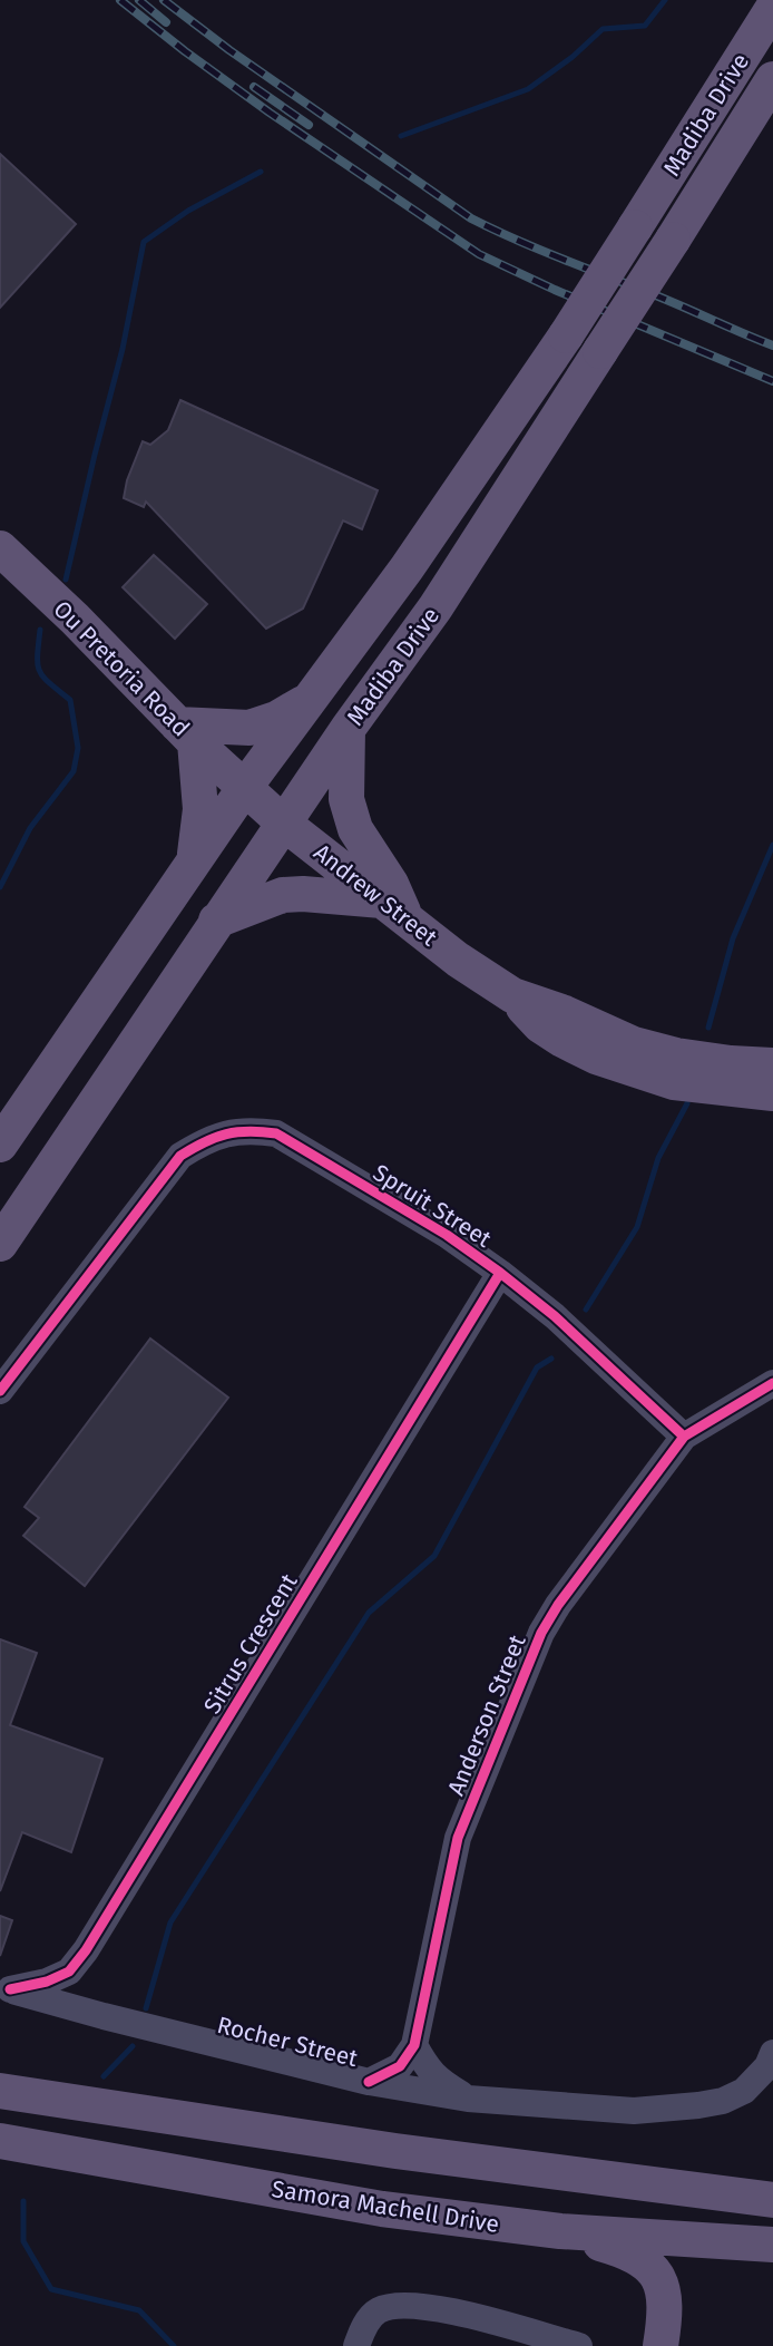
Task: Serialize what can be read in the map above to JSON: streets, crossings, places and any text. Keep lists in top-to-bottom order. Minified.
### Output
{"streets":{"main road":["Madiba Drive","Ou Pretoria Road","Andrew Street","Samora Machell Drive"],"street":["Spruit Street","Sitrus Crescent","Anderson Street","Rocher Street"]},"crossings":[["Madiba Drive","Ou Pretoria Road"],["Madiba Drive","Andrew Street"],["Ou Pretoria Road","Andrew Street"],["Spruit Street","Sitrus Crescent"],["Spruit Street","Anderson Street"],["Sitrus Crescent","Rocher Street"]]}
